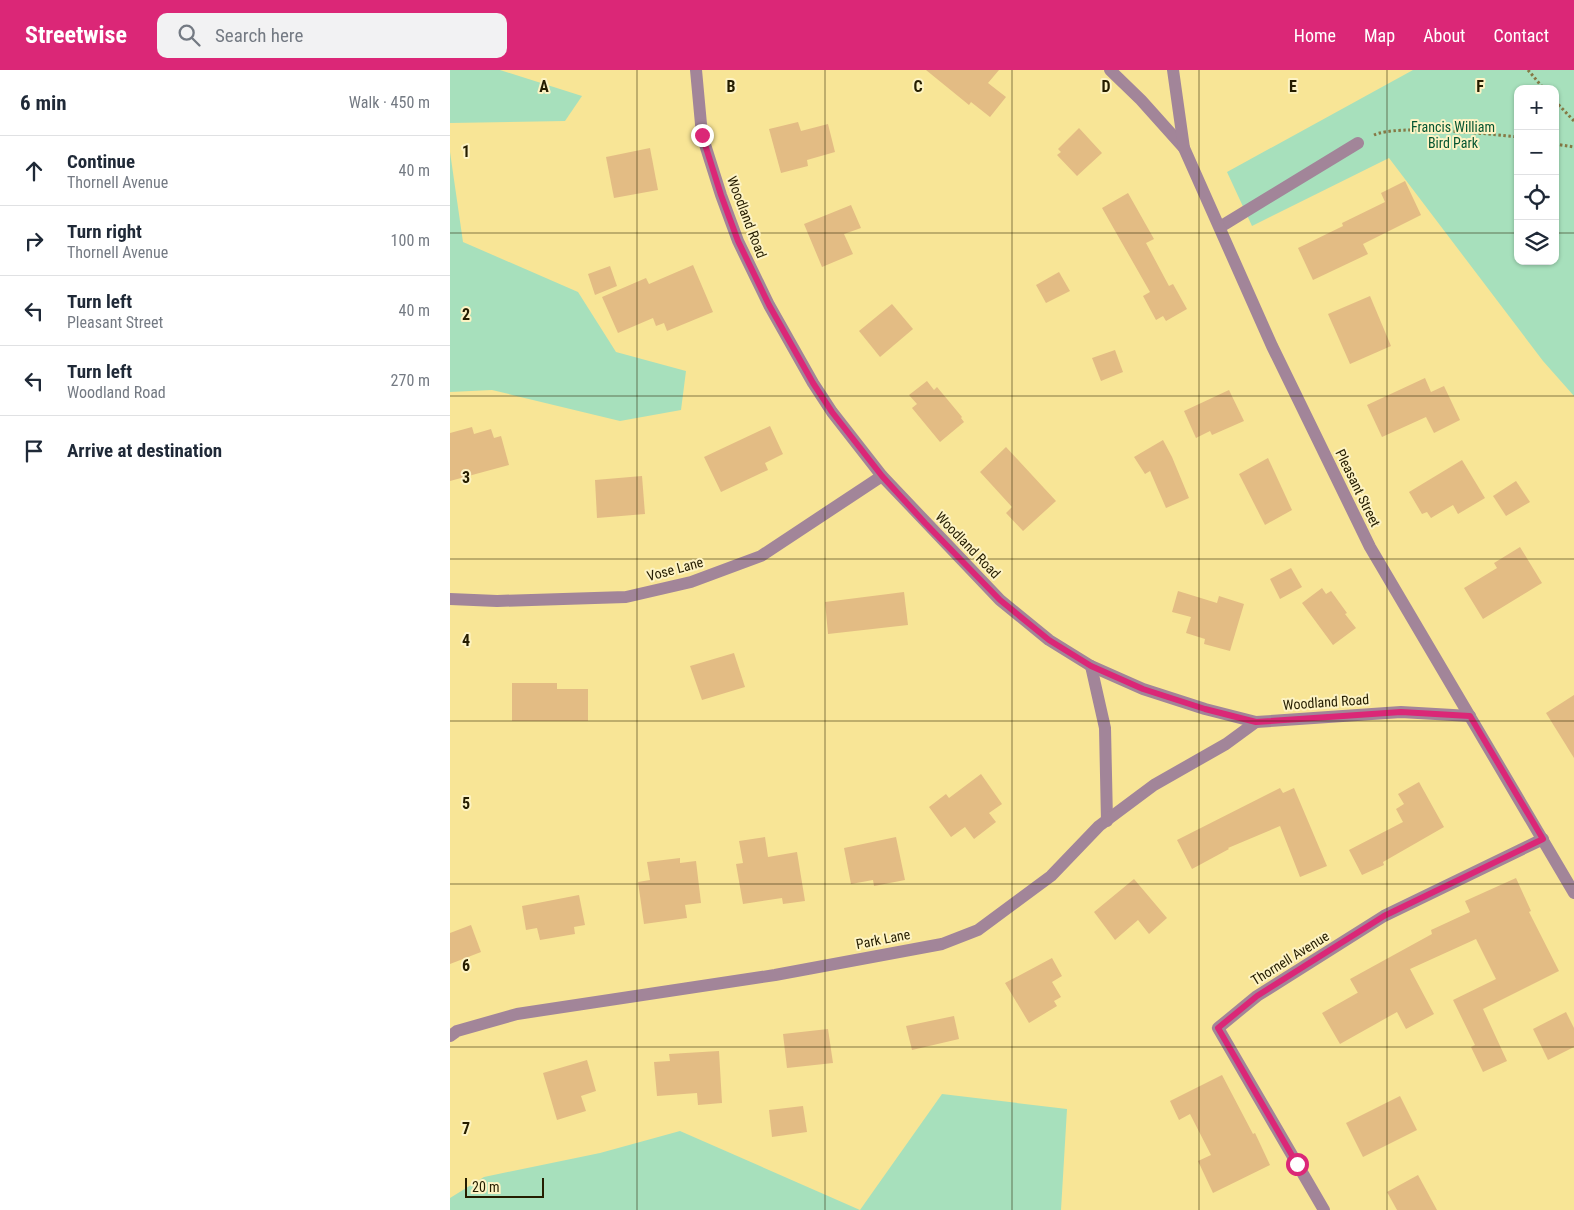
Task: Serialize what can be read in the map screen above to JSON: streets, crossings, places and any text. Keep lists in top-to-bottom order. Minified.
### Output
{"streets":{"street":["Woodland Road","Pleasant Street","Vose Lane","Park Lane","Thornell Avenue"]},"crossings":[["Woodland Road","Pleasant Street"],["Woodland Road","Vose Lane"],["Woodland Road","Park Lane"],["Pleasant Street","Thornell Avenue"]],"parks":["Francis William Bird Park"],"scale_bar":"20 m","page":{"header":"Streetwise","search":"Search here","nav":["Home","Map","About","Contact"],"heading":["6 min","Walk · 450 m"],"map_buttons":["+","−"],"list":[["Continue","Thornell Avenue","40 m"],["Turn right","Thornell Avenue","100 m"],["Turn left","Pleasant Street","40 m"],["Turn left","Woodland Road","270 m"],"Arrive at destination"],"scale":"20 m"},"grid":{"columns":["A","B","C","D","E","F"],"rows":["1","2","3","4","5","6","7"]}}
